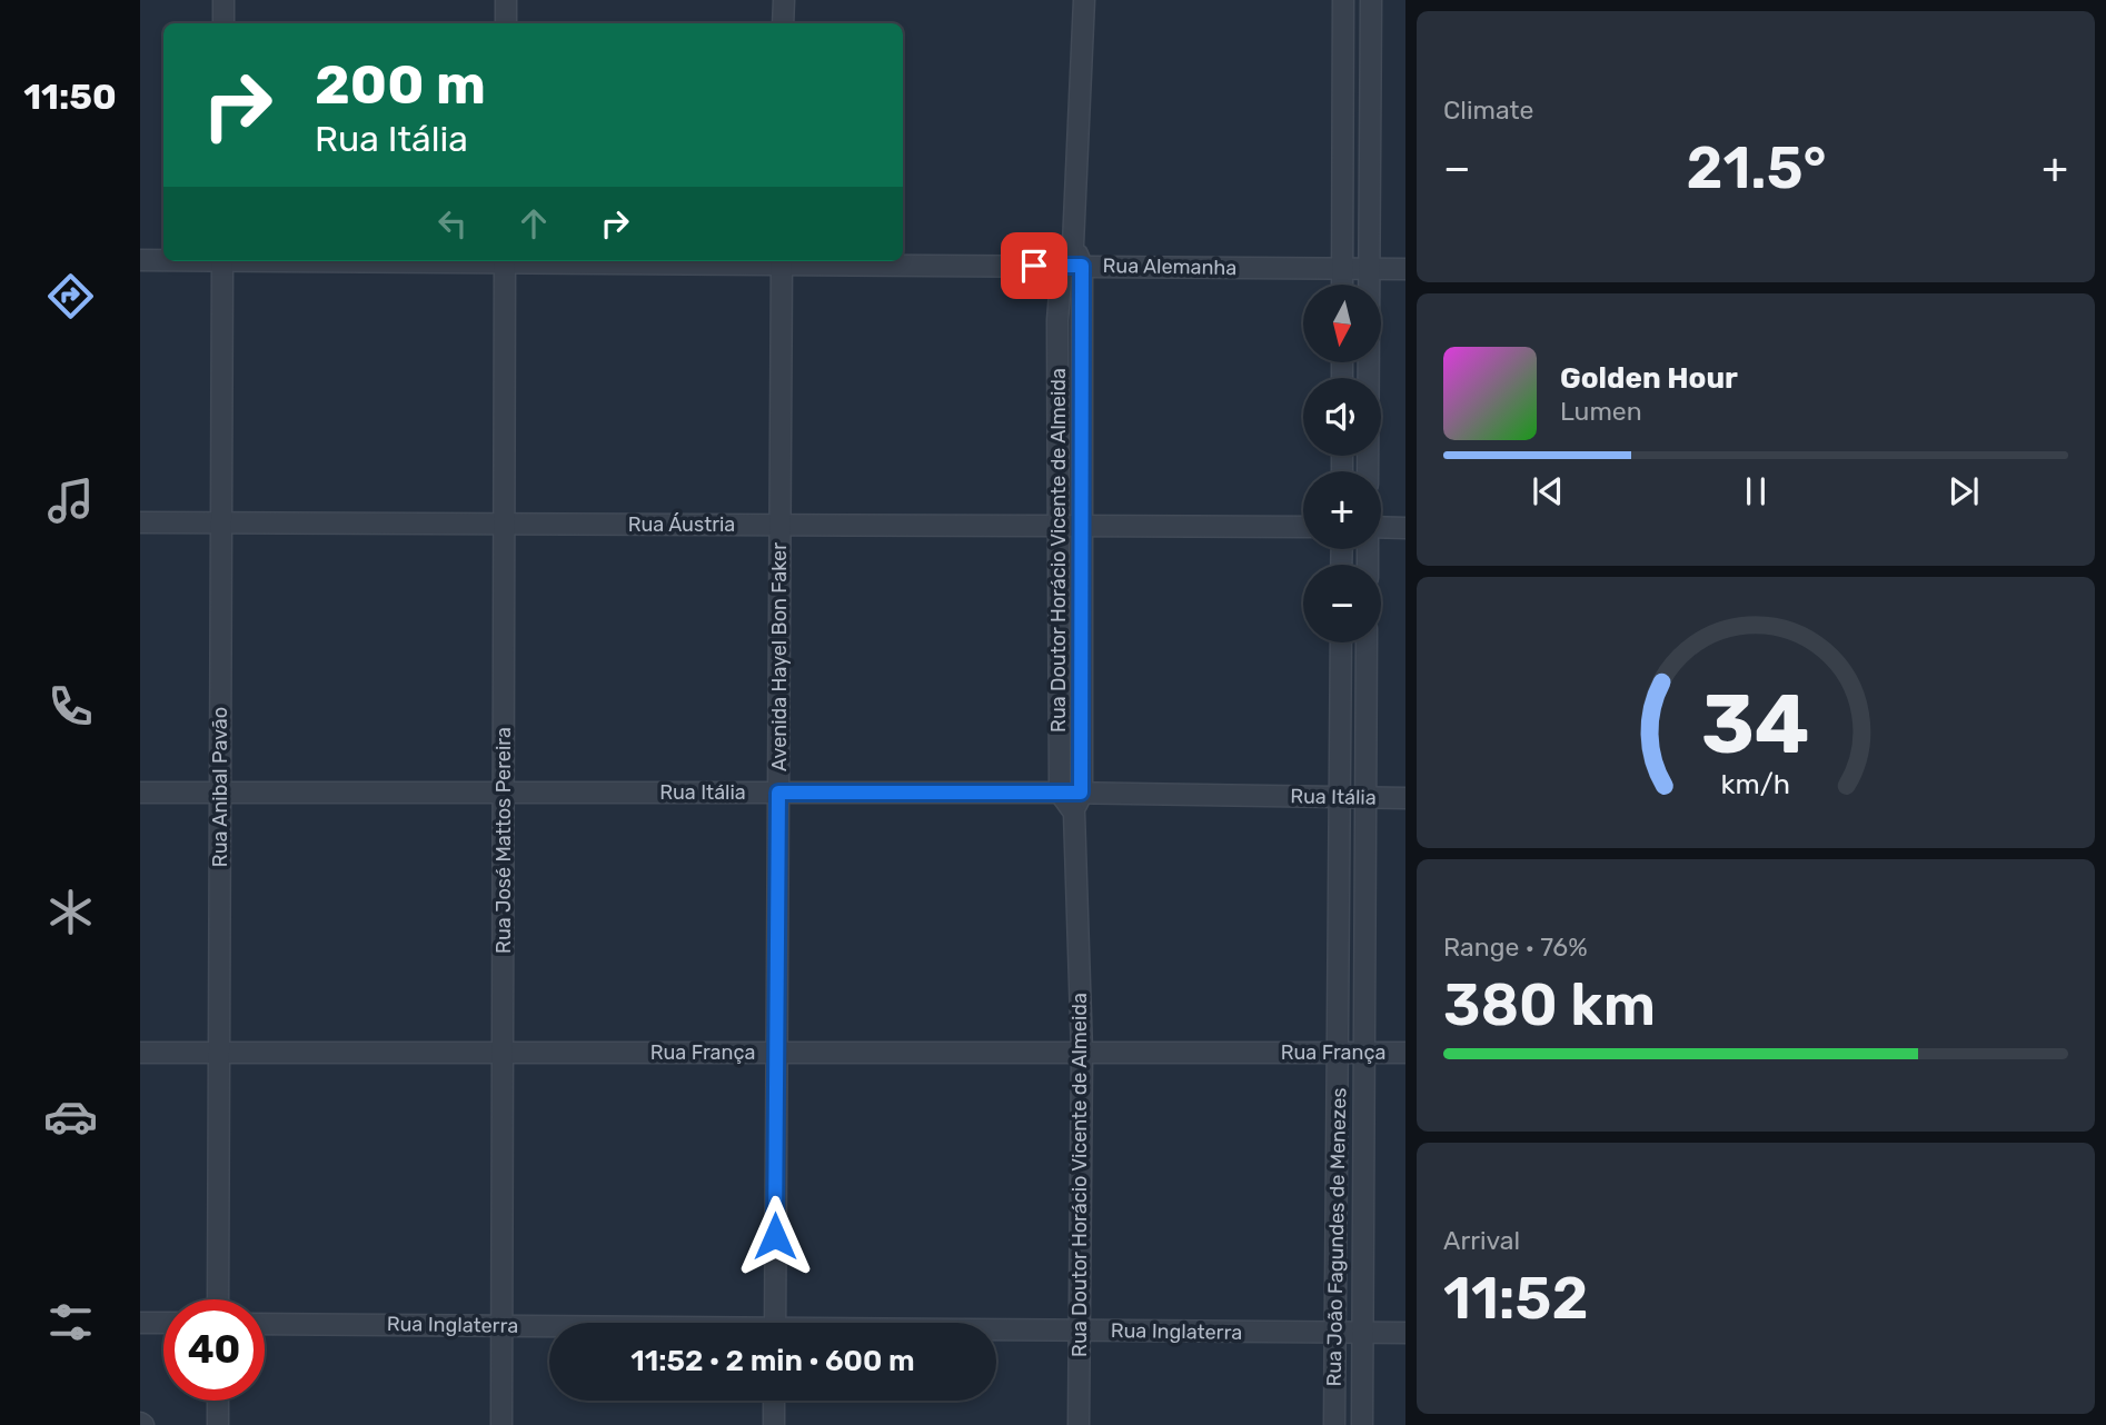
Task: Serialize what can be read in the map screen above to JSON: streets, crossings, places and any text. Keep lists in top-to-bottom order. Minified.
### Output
{"streets":{"street":["Rua Alemanha","Rua Áustria","Rua Doutor Horácio Vicente de Almeida","Avenida Hayel Bon Faker","Rua Anibal Pavão","Rua Itália","Rua José Mattos Pereira","Rua França","Rua João Fagundes de Menezes","Rua Inglaterra"]},"crossings":[["Rua Alemanha","Rua Doutor Horácio Vicente de Almeida"],["Rua Áustria","Rua Doutor Horácio Vicente de Almeida"],["Rua Áustria","Avenida Hayel Bon Faker"],["Rua Áustria","Rua Anibal Pavão"],["Rua Áustria","Rua José Mattos Pereira"],["Rua Doutor Horácio Vicente de Almeida","Rua Itália"],["Rua Doutor Horácio Vicente de Almeida","Rua França"],["Rua Doutor Horácio Vicente de Almeida","Rua Inglaterra"],["Avenida Hayel Bon Faker","Rua Itália"],["Avenida Hayel Bon Faker","Rua França"],["Rua Anibal Pavão","Rua Itália"],["Rua Anibal Pavão","Rua França"],["Rua Itália","Rua José Mattos Pereira"],["Rua Itália","Rua João Fagundes de Menezes"],["Rua José Mattos Pereira","Rua França"],["Rua José Mattos Pereira","Rua Inglaterra"],["Rua França","Rua João Fagundes de Menezes"],["Rua João Fagundes de Menezes","Rua Inglaterra"]],"north":"bottom","page":{"tabs":"11:50","tile":["Climate",["Range · 76%","380 km"],["Arrival","11:52"]],"turn":["200 m","Rua Itália"],"heat":["−","21.5°","+"],"map_buttons":["+","−"],"song":["Golden Hour","Lumen"],"limit":"40","trip":"11:52 · 2 min · 600 m","gauge":["34","km/h"]}}
